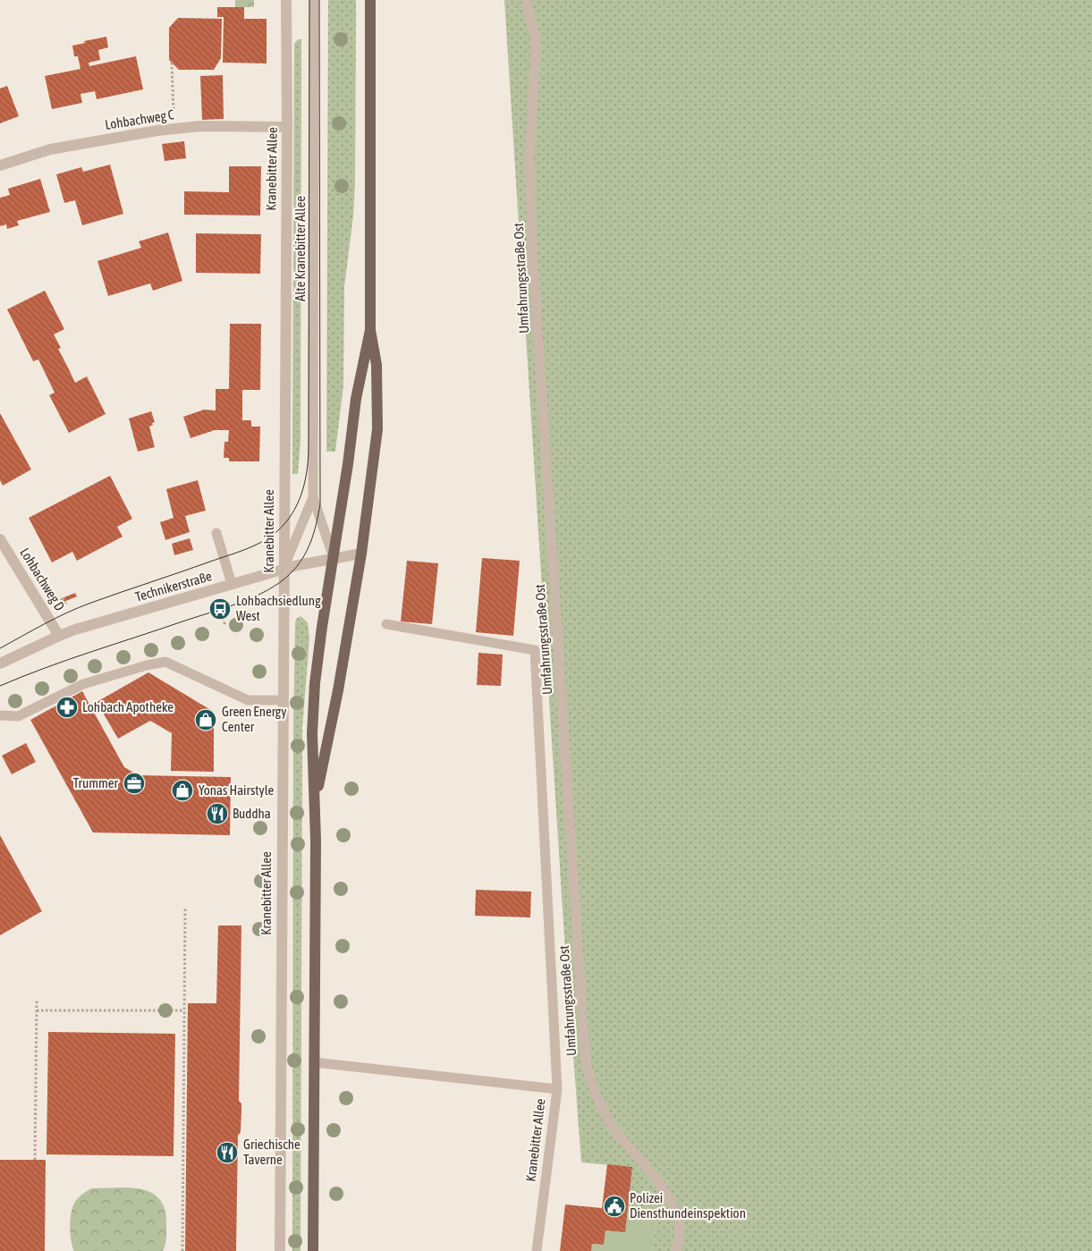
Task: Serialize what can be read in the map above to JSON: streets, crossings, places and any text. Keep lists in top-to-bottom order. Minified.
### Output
{"streets":{"street":["Lohbachweg C","Kranebitter Allee","Lohbachweg D","Technikerstraße"],"lane":["Alte Kranebitter Allee","Umfahrungsstraße Ost"]},"crossings":[["Lohbachweg C","Kranebitter Allee"],["Kranebitter Allee","Technikerstraße"],["Lohbachweg D","Technikerstraße"]],"places":{"bus stop":["Lohbachsiedlung West"],"pharmacy":["Lohbach Apotheke"],"shop":["Green Energy Center","Yonas Hairstyle"],"office":["Trummer"],"restaurant":["Buddha","Griechische Taverne"],"public building":["Polizei Diensthundeinspektion"]}}
